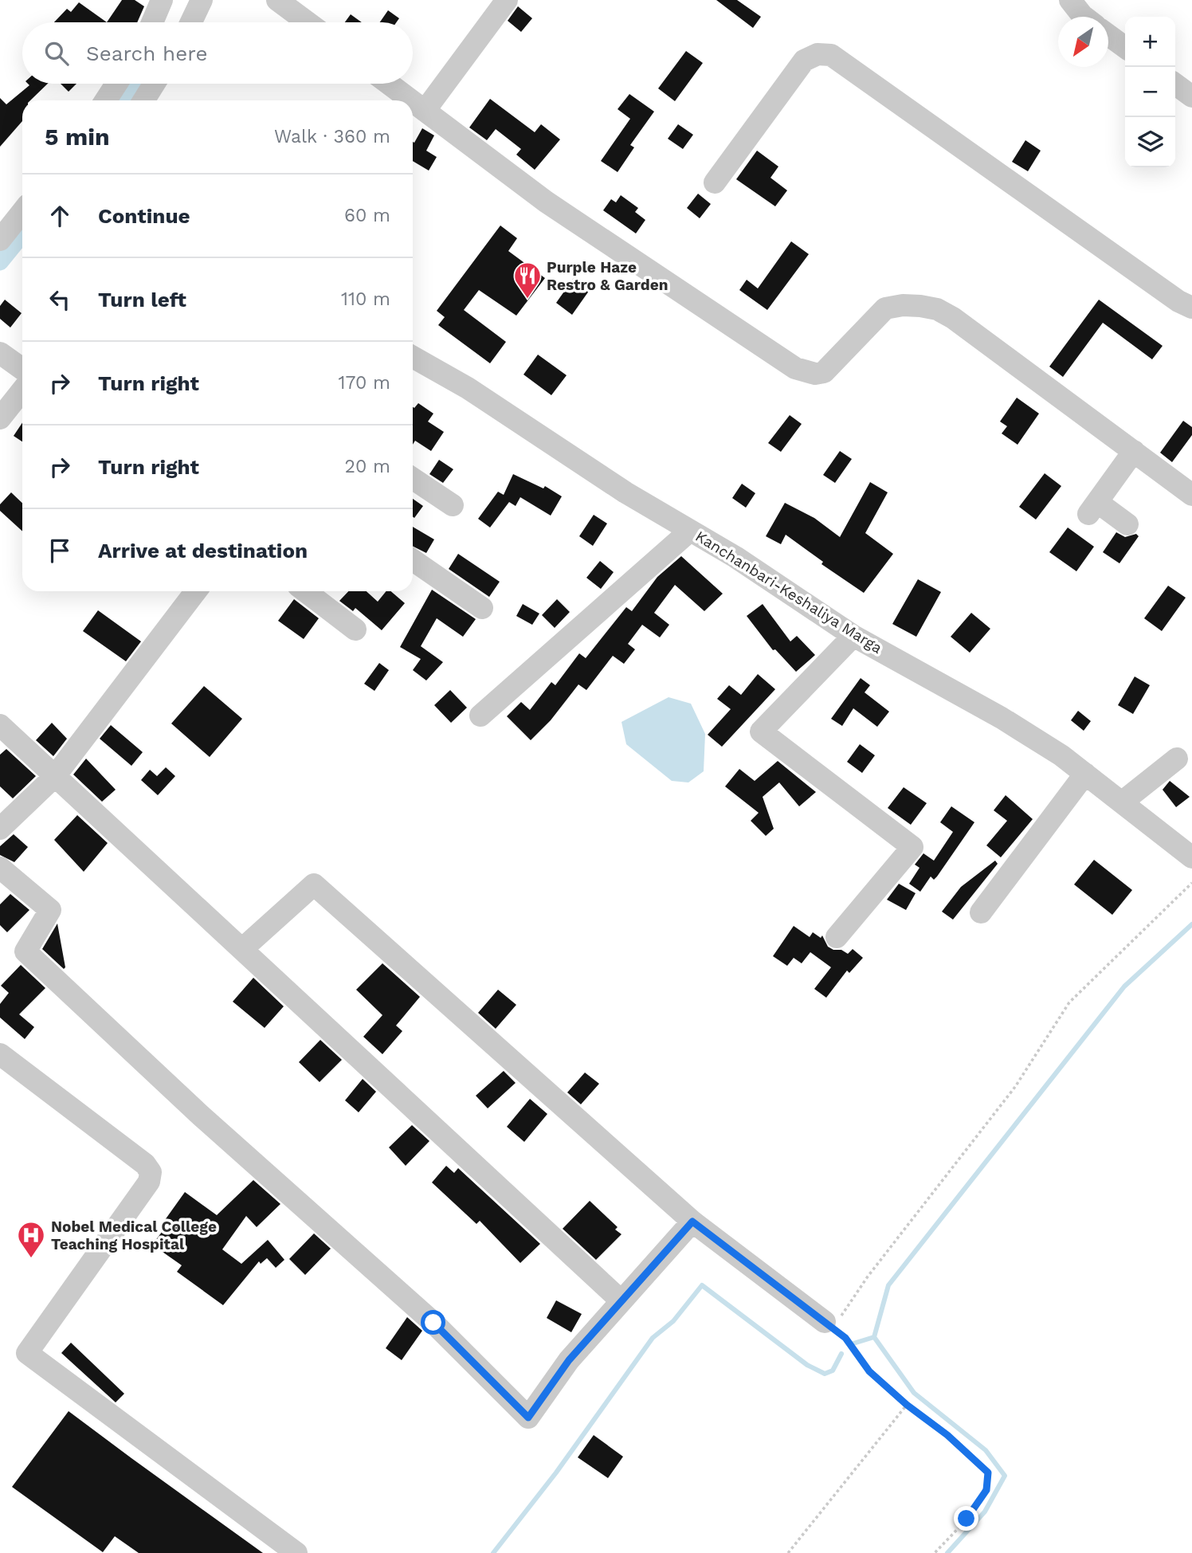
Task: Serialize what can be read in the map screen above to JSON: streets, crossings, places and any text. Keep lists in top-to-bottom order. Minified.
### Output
{"streets":{"street":["Kanchanbari-Keshaliya Marga"]},"places":{"restaurant":["Purple Haze Restro & Garden"],"hospital":["Nobel Medical College Teaching Hospital"]},"north":"bottom left","page":{"map_buttons":["+","−"],"search":"Search here","heading":["5 min","Walk · 360 m"],"list":[["Continue","60 m"],["Turn left","110 m"],["Turn right","170 m"],["Turn right","20 m"],"Arrive at destination"]}}
